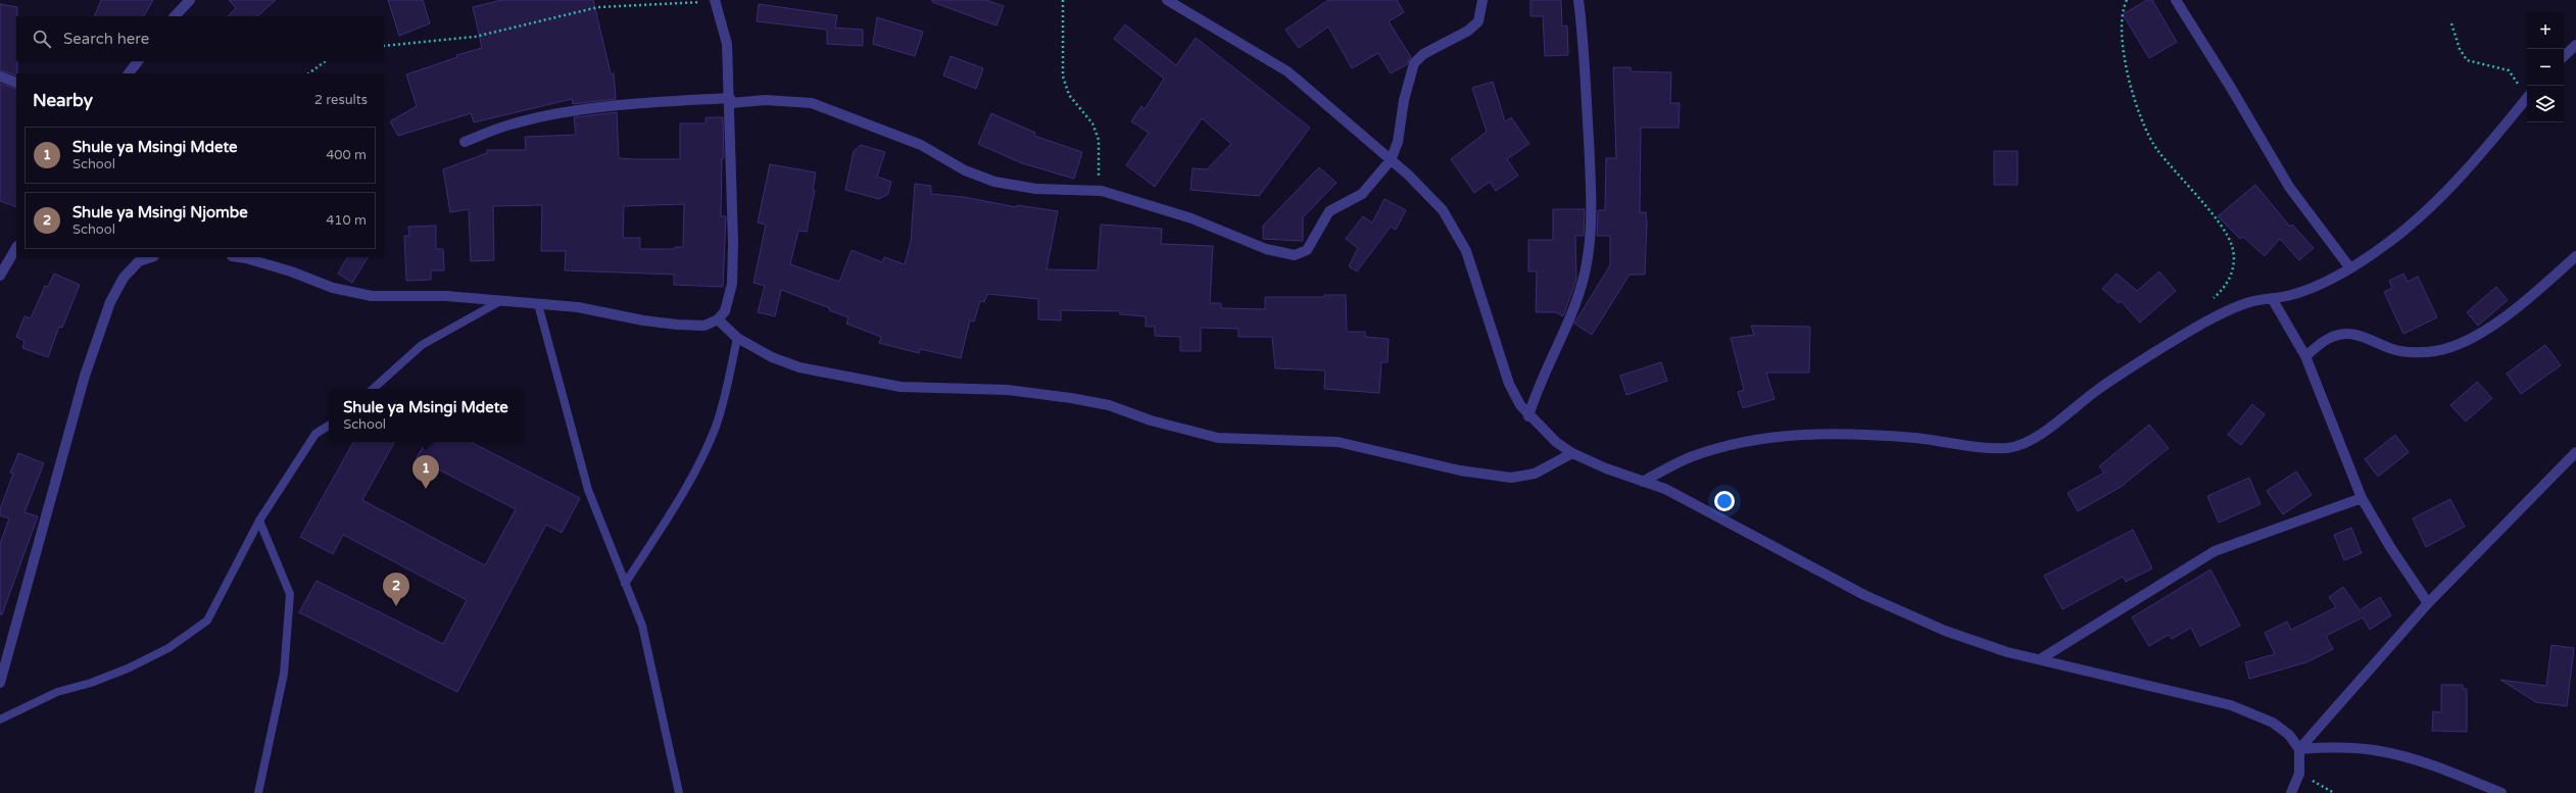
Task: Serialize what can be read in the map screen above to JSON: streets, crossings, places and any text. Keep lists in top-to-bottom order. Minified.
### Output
{"page":{"map_buttons":["+","−"],"search":"Search here","heading":["Nearby","2 results"],"list":[{"mark":"1","name":"Shule ya Msingi Mdete","note":"School","value":"400 m"},{"mark":"2","name":"Shule ya Msingi Njombe","note":"School","value":"410 m"}],"popup":["Shule ya Msingi Mdete","School"],"pins":["1","2"]}}
